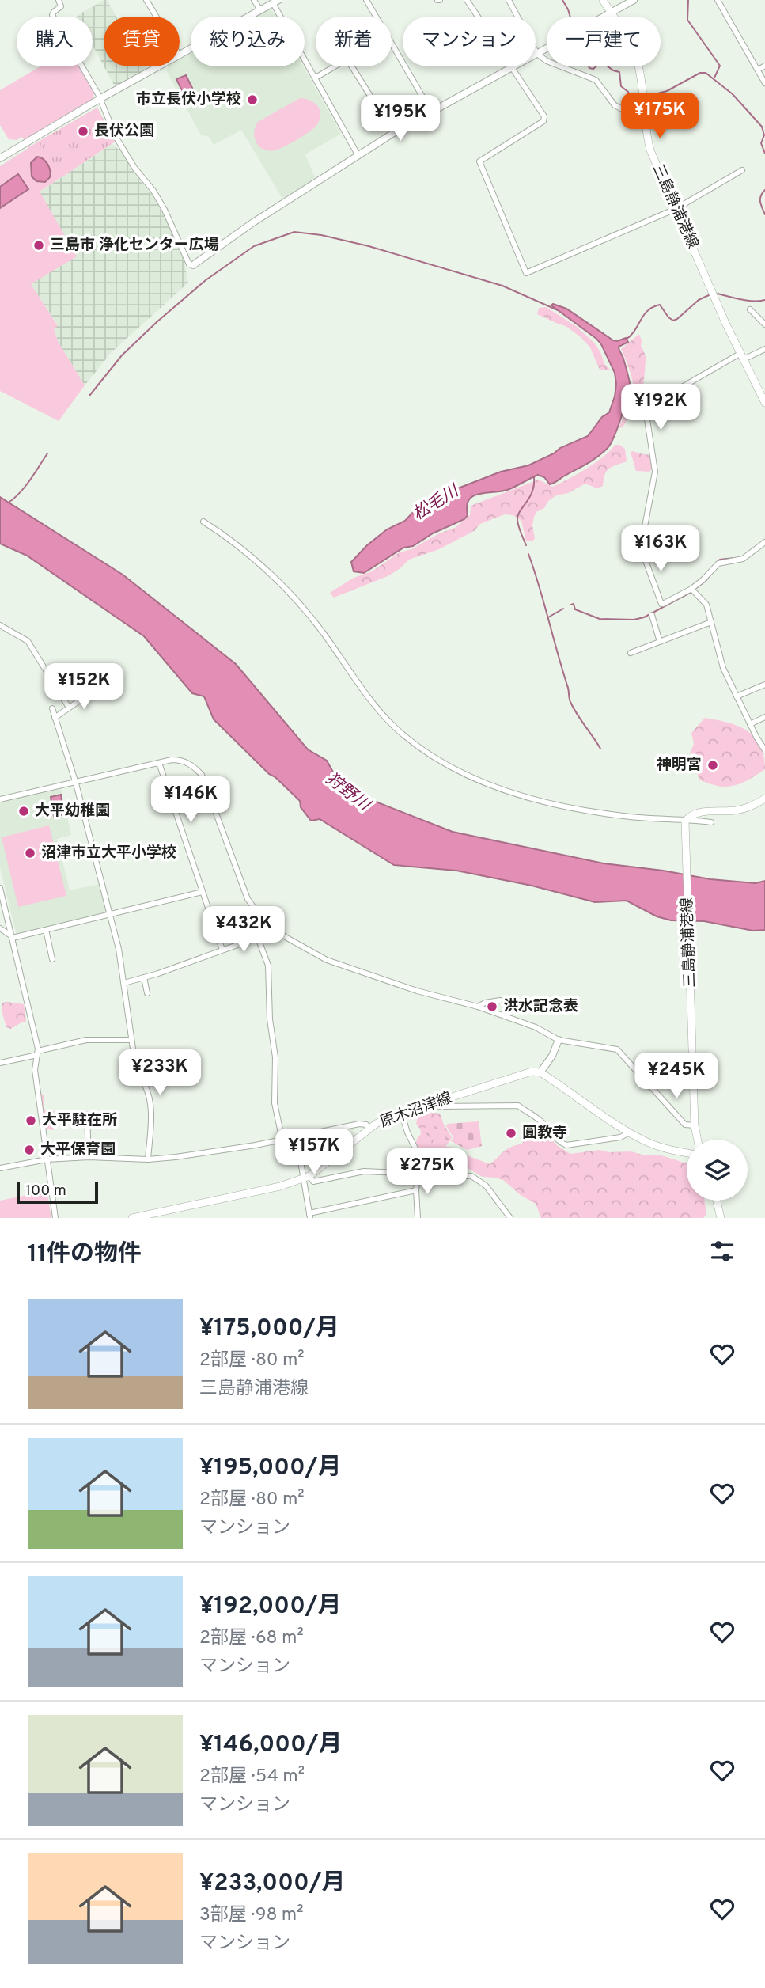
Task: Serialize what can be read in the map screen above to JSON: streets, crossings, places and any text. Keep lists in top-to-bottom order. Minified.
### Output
{"streets":{"main road":["三島静浦港線","原木沼津線"]},"water":["松毛川","狩野川"],"places":["市立長伏小学校","長伏公園","三島市 浄化センター広場","神明宮","大平幼稚園","沼津市立大平小学校","洪水記念表","大平駐在所","圓教寺","大平保育園"],"scale_bar":"100 m","page":{"chip":["購入","賃貸","絞り込み","新着","マンション","一戸建て"],"price":["¥175K","¥195K","¥192K","¥163K","¥152K","¥146K","¥432K","¥233K","¥245K","¥157K","¥275K"],"scale":"100 m","heading":"11件の物件","list":[{"name":"¥175,000/月","note":"2部屋 · 80 m² · 三島静浦港線"},{"name":"¥195,000/月","note":"2部屋 · 80 m² · マンション"},{"name":"¥192,000/月","note":"2部屋 · 68 m² · マンション"},{"name":"¥146,000/月","note":"2部屋 · 54 m² · マンション"},{"name":"¥233,000/月","note":"3部屋 · 98 m² · マンション"}]}}
